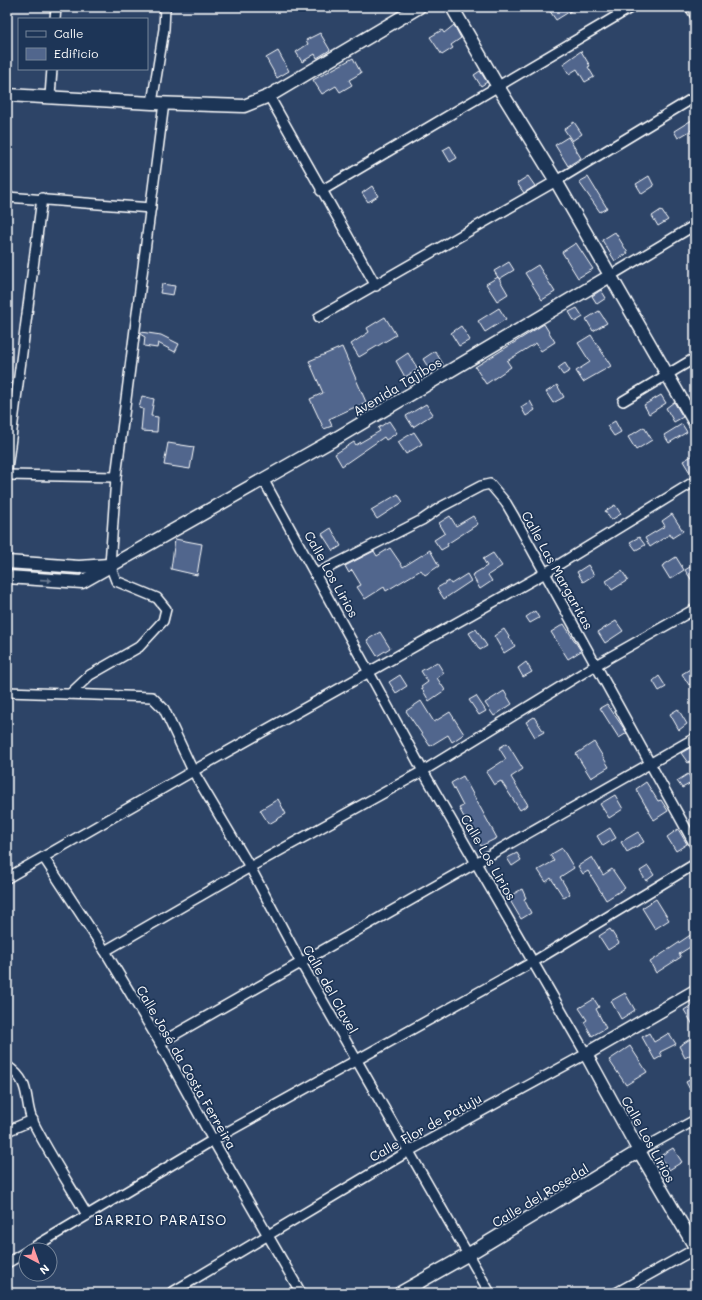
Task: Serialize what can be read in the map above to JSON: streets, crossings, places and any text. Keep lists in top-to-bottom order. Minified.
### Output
{"streets":{"street":["Avenida Tajibos","Calle Las Margaritas","Calle Los Lirios","Calle del Clavel","Calle José da Costa Ferreira","Calle Flor de Patuju","Calle del Rosedal"]},"crossings":[["Avenida Tajibos","Calle Los Lirios"],["Calle Las Margaritas","Calle Los Lirios"],["Calle Los Lirios","Calle Flor de Patuju"],["Calle Los Lirios","Calle del Rosedal"],["Calle del Clavel","Calle Flor de Patuju"],["Calle del Clavel","Calle del Rosedal"],["Calle José da Costa Ferreira","Calle Flor de Patuju"]],"districts":["BARRIO PARAISO"],"legend":["Calle","Edificio"],"north":"bottom right"}
